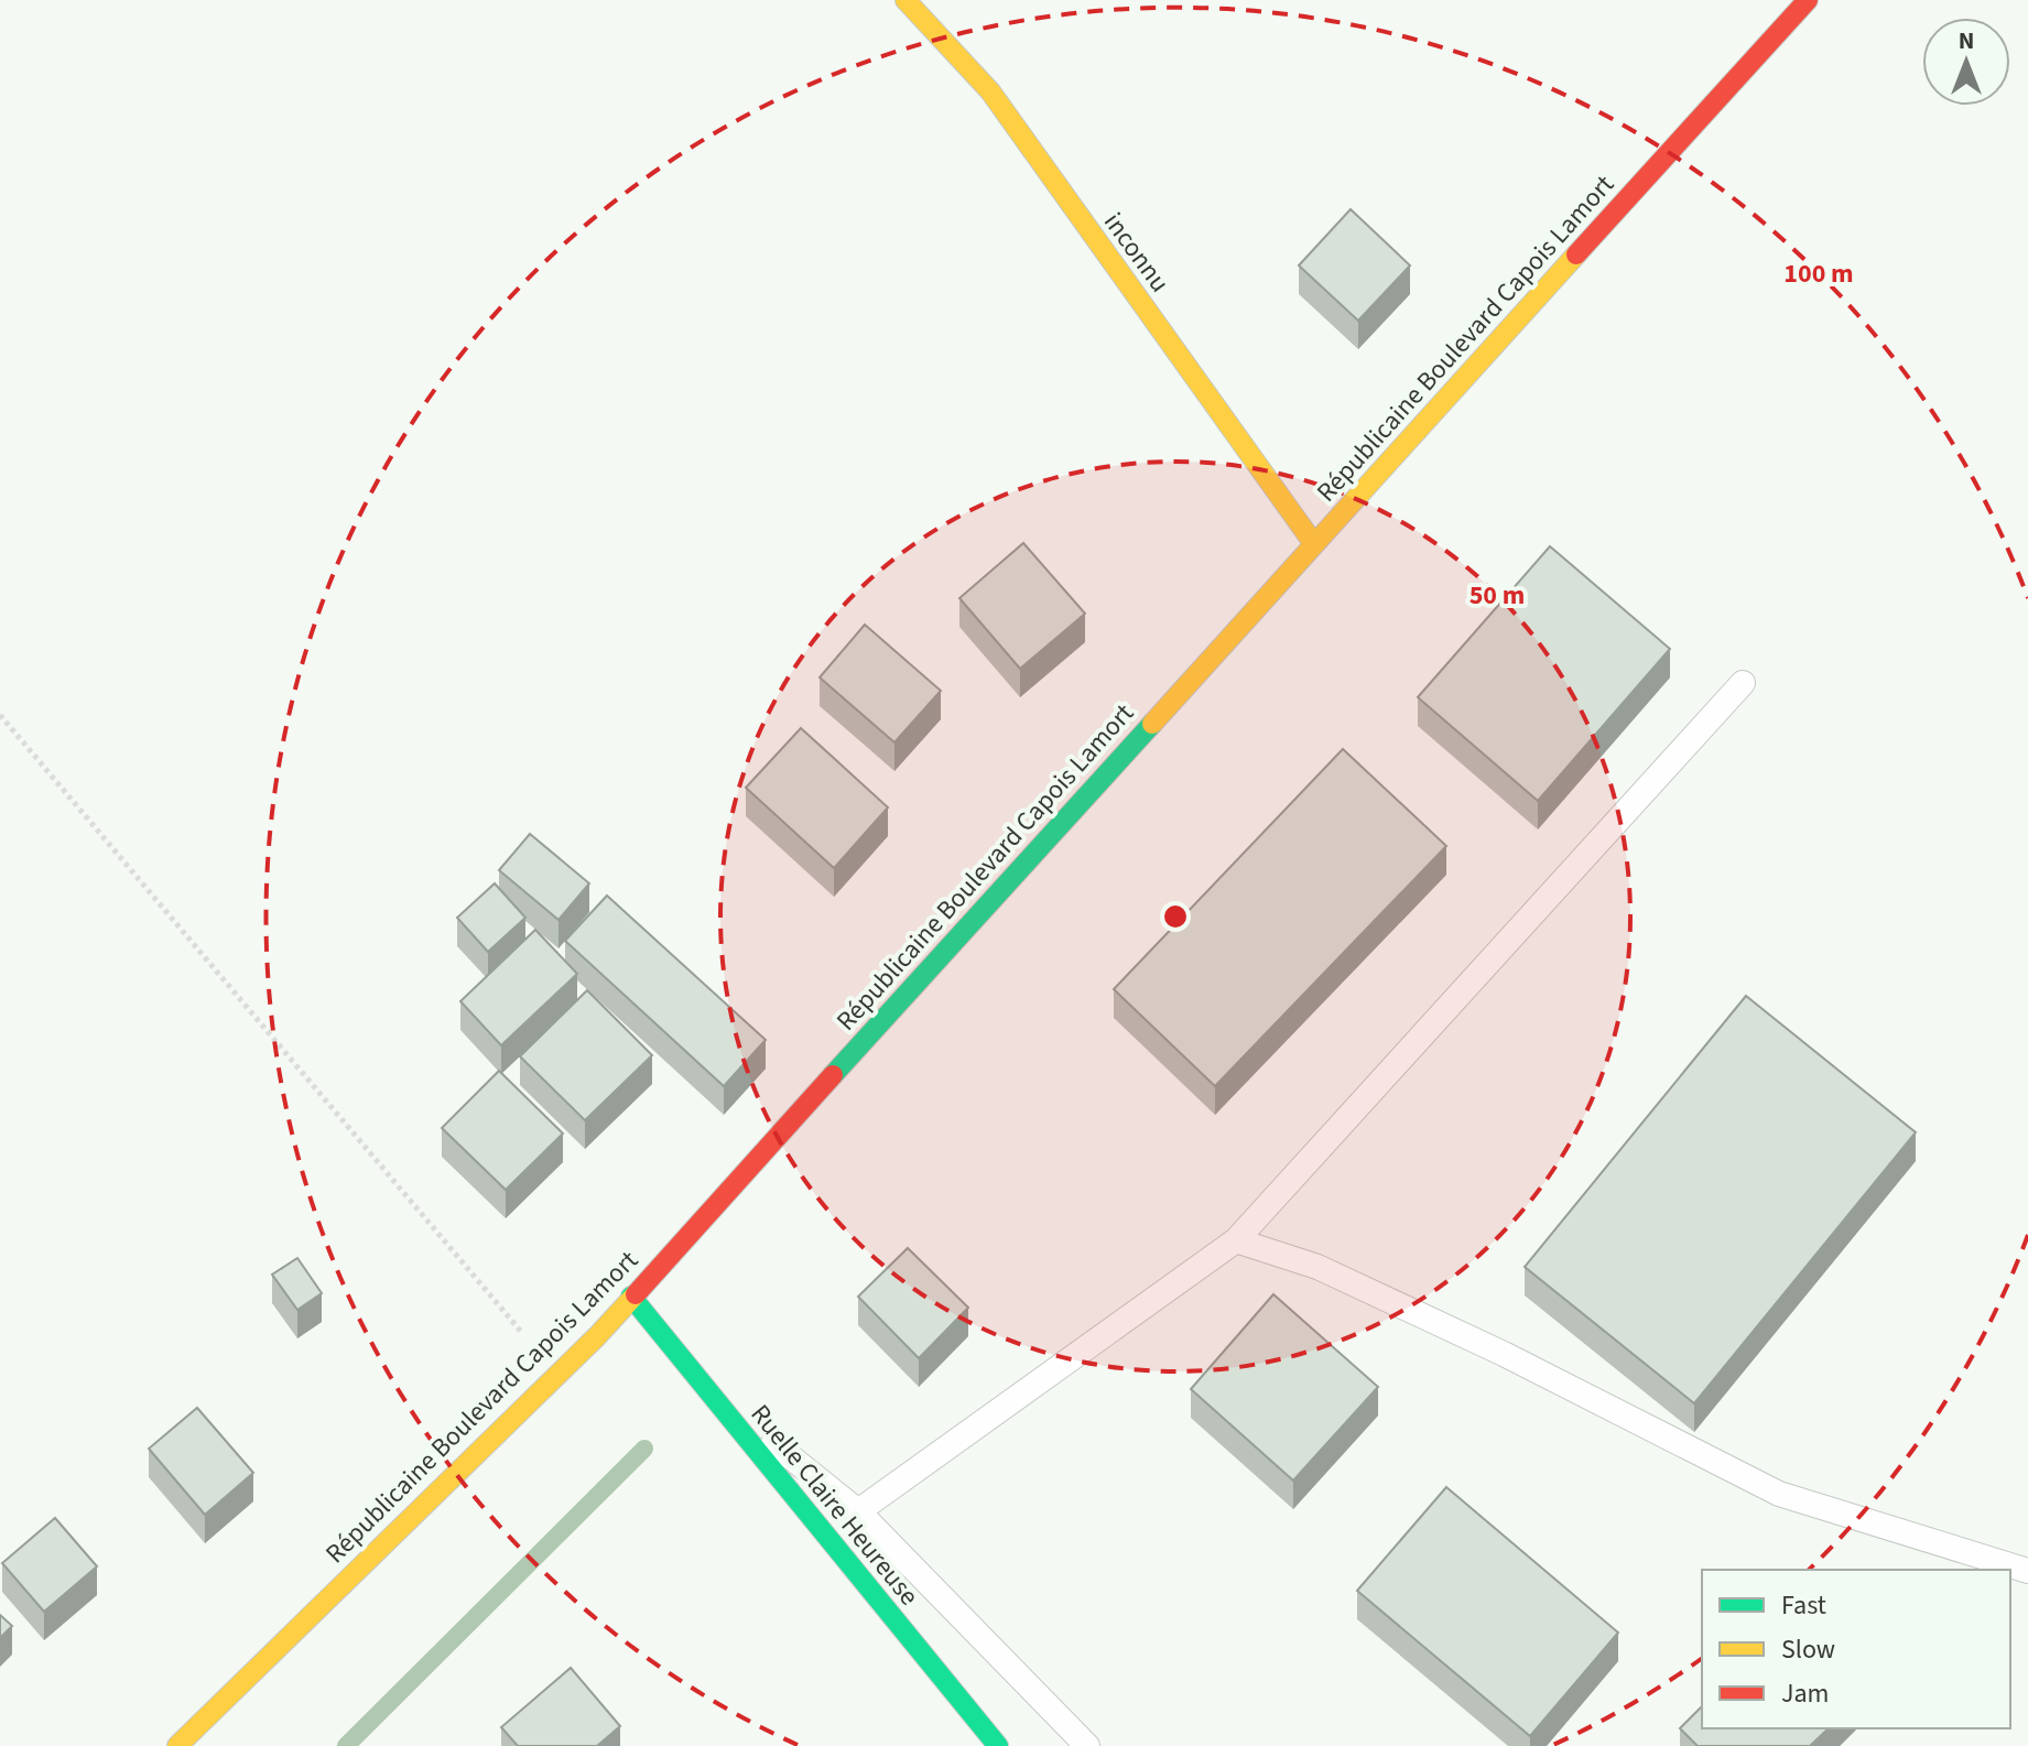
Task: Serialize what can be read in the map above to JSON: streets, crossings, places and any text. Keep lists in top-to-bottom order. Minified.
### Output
{"streets":{"street":["inconnu","Républicaine Boulevard Capois Lamort","Ruelle Claire Heureuse"]},"crossings":[["inconnu","Républicaine Boulevard Capois Lamort"],["Républicaine Boulevard Capois Lamort","Ruelle Claire Heureuse"]],"legend":["Fast","Slow","Jam"],"north":"top","rings":["100 m","50 m"]}
